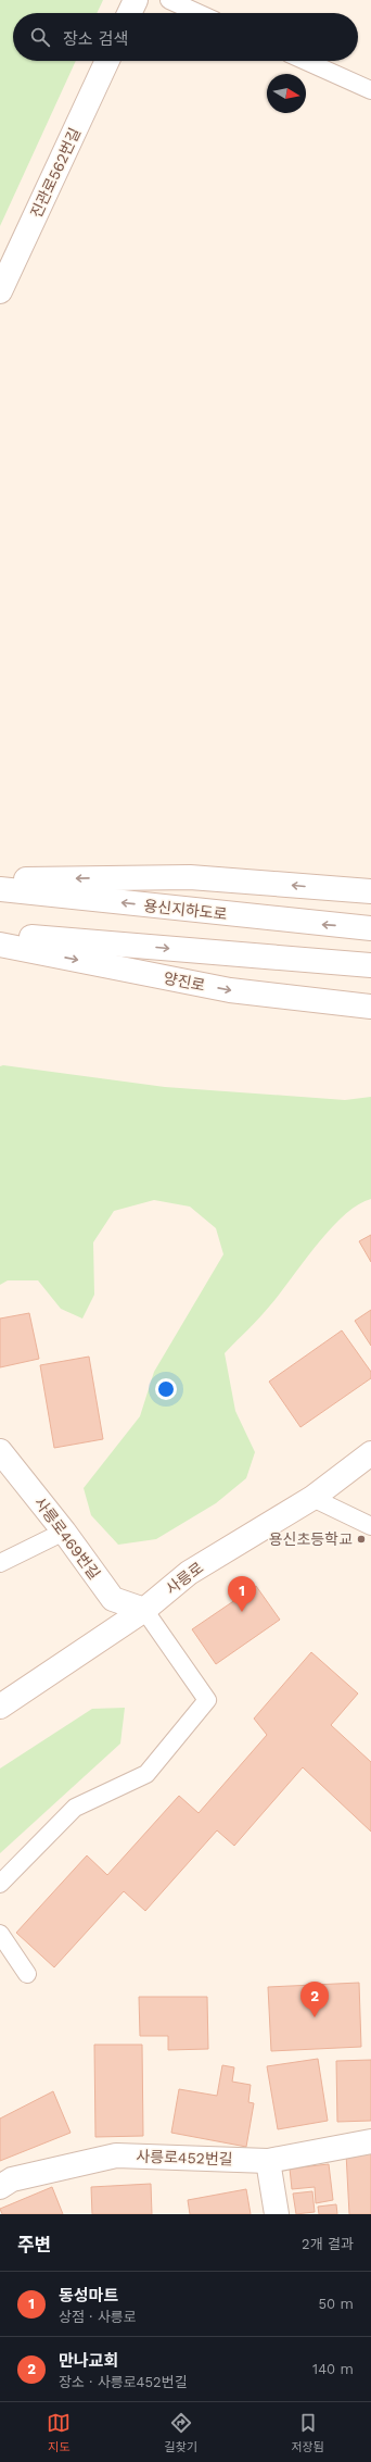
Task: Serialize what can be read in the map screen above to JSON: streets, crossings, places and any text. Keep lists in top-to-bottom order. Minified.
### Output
{"streets":{"main road":["진관로562번길","용신지하도로","양진로","사릉로469번길","사릉로","사릉로452번길"]},"crossings":[["사릉로469번길","사릉로"]],"places":["용신초등학교"],"north":"right","page":{"search":"장소 검색","pins":["1","2"],"heading":["주변","2개 결과"],"list":[{"mark":"1","name":"동성마트","note":"상점 · 사릉로","value":"50 m"},{"mark":"2","name":"만나교회","note":"장소 · 사릉로452번길","value":"140 m"}],"nav":["지도","길찾기","저장됨"]}}
